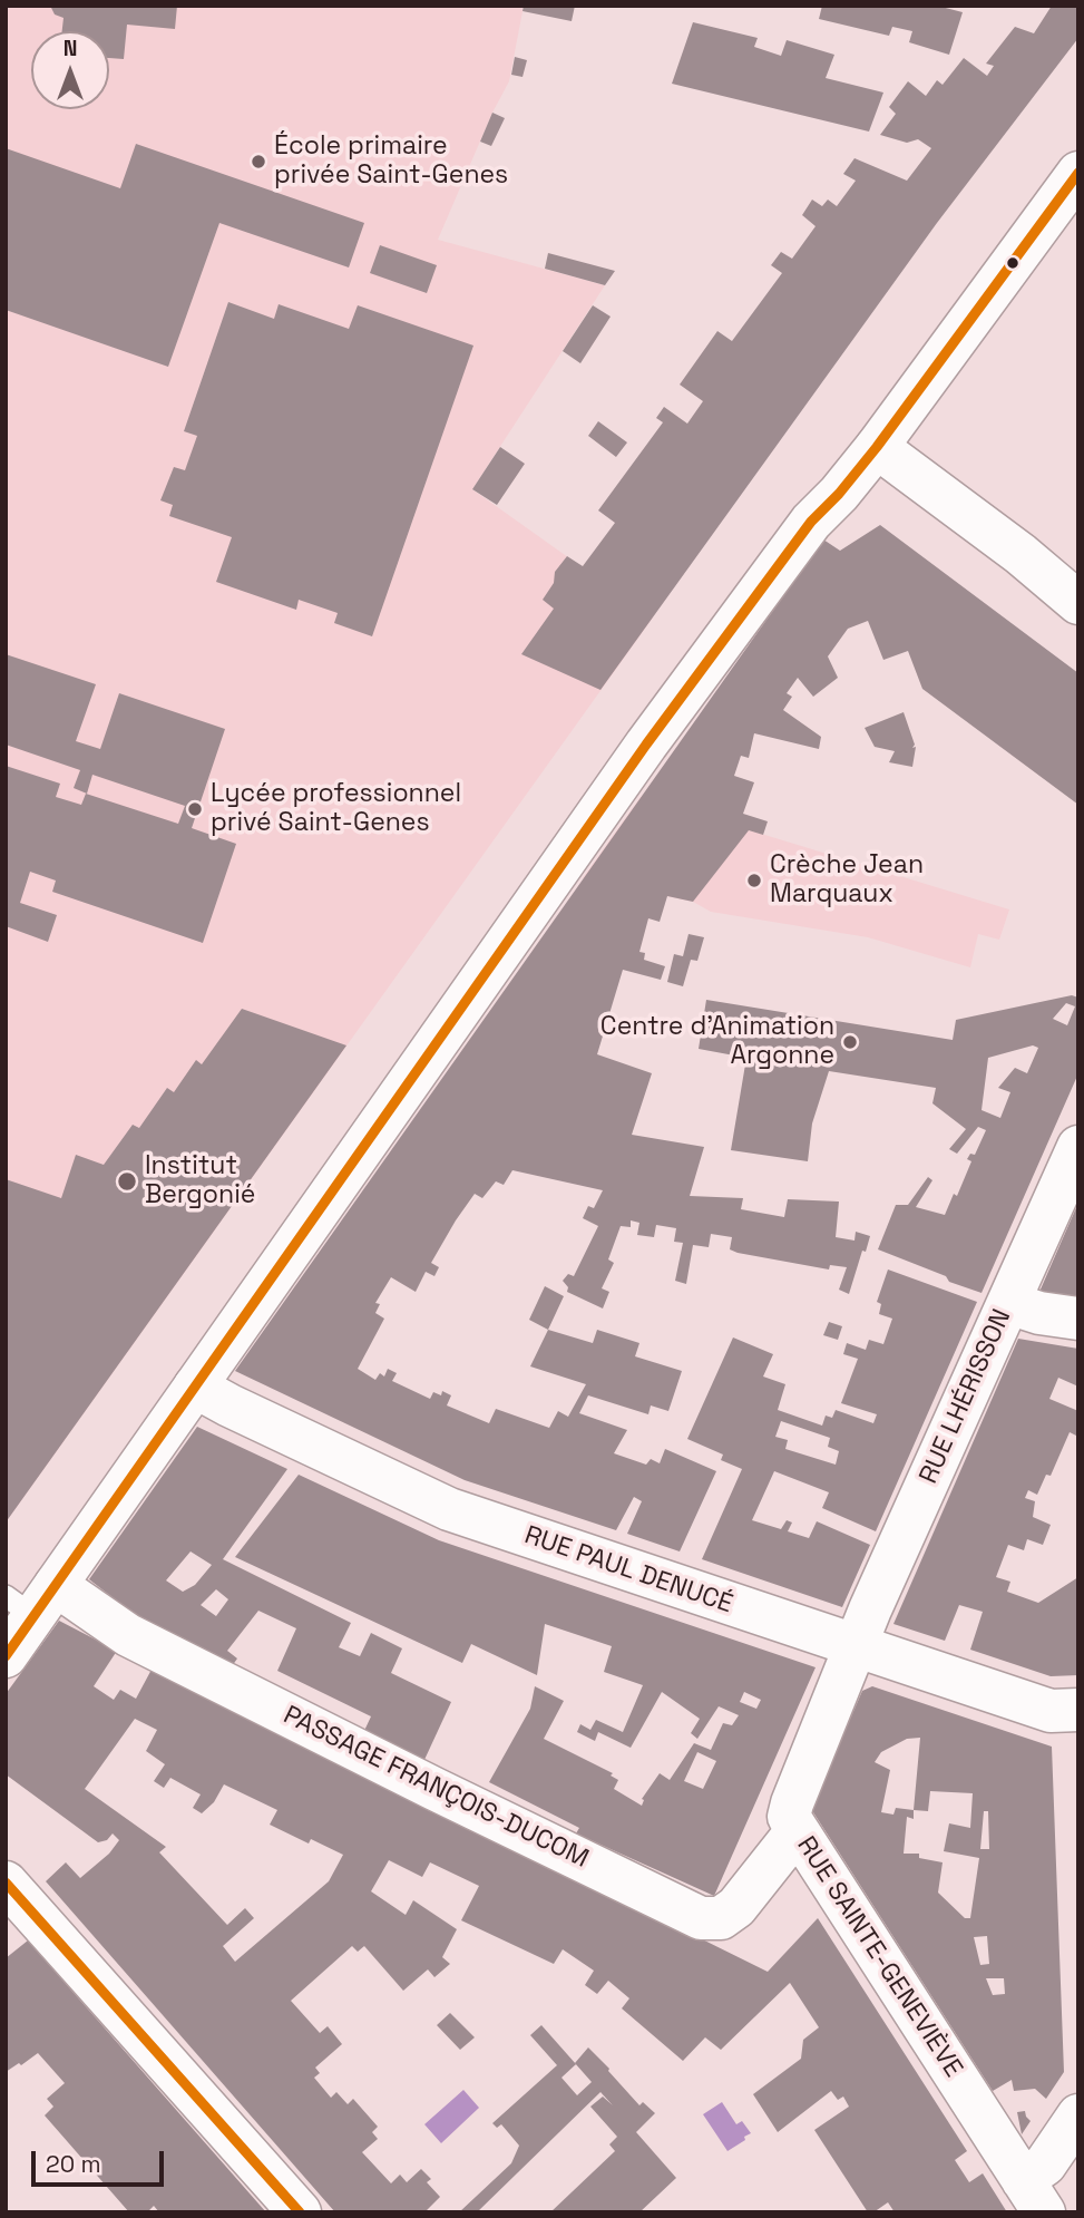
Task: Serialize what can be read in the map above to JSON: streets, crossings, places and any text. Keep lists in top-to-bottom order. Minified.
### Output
{"streets":{"street":["RUE LHÉRISSON","RUE PAUL DENUCÉ","PASSAGE FRANÇOIS-DUCOM","RUE SAINTE-GENEVIÈVE"]},"crossings":[["RUE LHÉRISSON","RUE PAUL DENUCÉ"],["RUE LHÉRISSON","RUE SAINTE-GENEVIÈVE"],["RUE PAUL DENUCÉ","RUE SAINTE-GENEVIÈVE"],["PASSAGE FRANÇOIS-DUCOM","RUE SAINTE-GENEVIÈVE"]],"places":["École primaire privée Saint-Genes","Lycée professionnel privé Saint-Genes","Crèche Jean Marquaux","Centre d'Animation Argonne","Institut Bergonié"],"scale_bar":"20 m","north":"top"}
